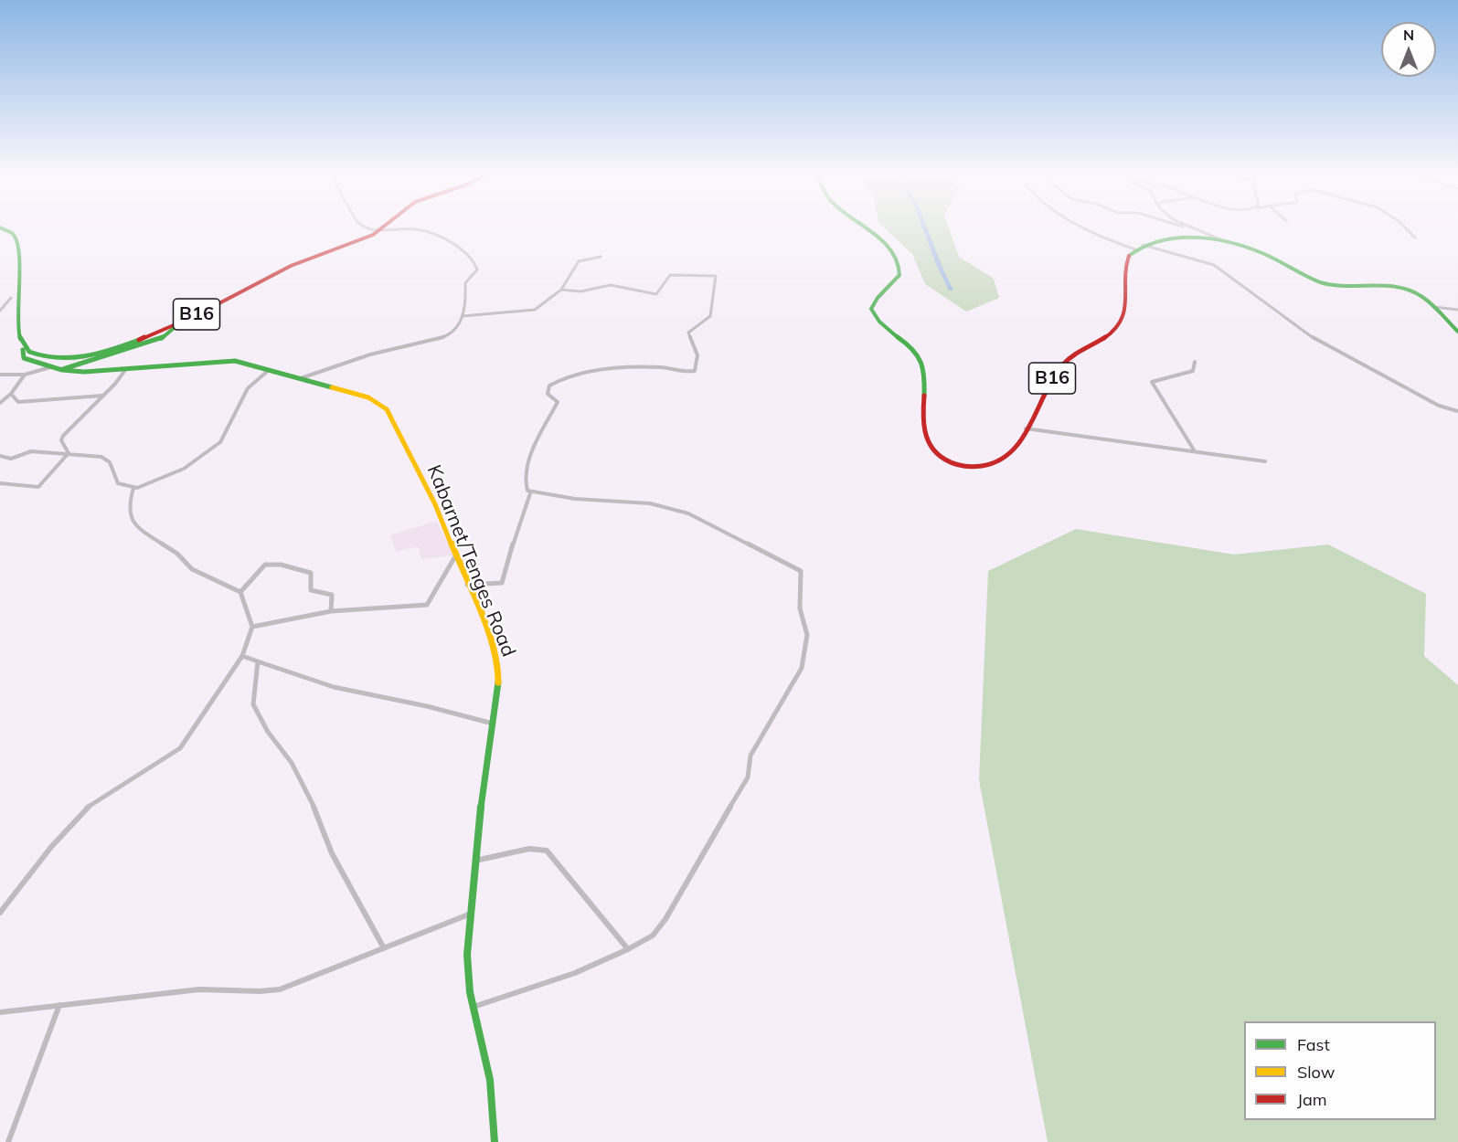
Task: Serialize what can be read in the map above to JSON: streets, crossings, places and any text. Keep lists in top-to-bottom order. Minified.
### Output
{"streets":{"main road":["B16","Kabarnet/Tenges Road"]},"crossings":[["B16","Kabarnet/Tenges Road"]],"legend":["Fast","Slow","Jam"],"north":"top"}
